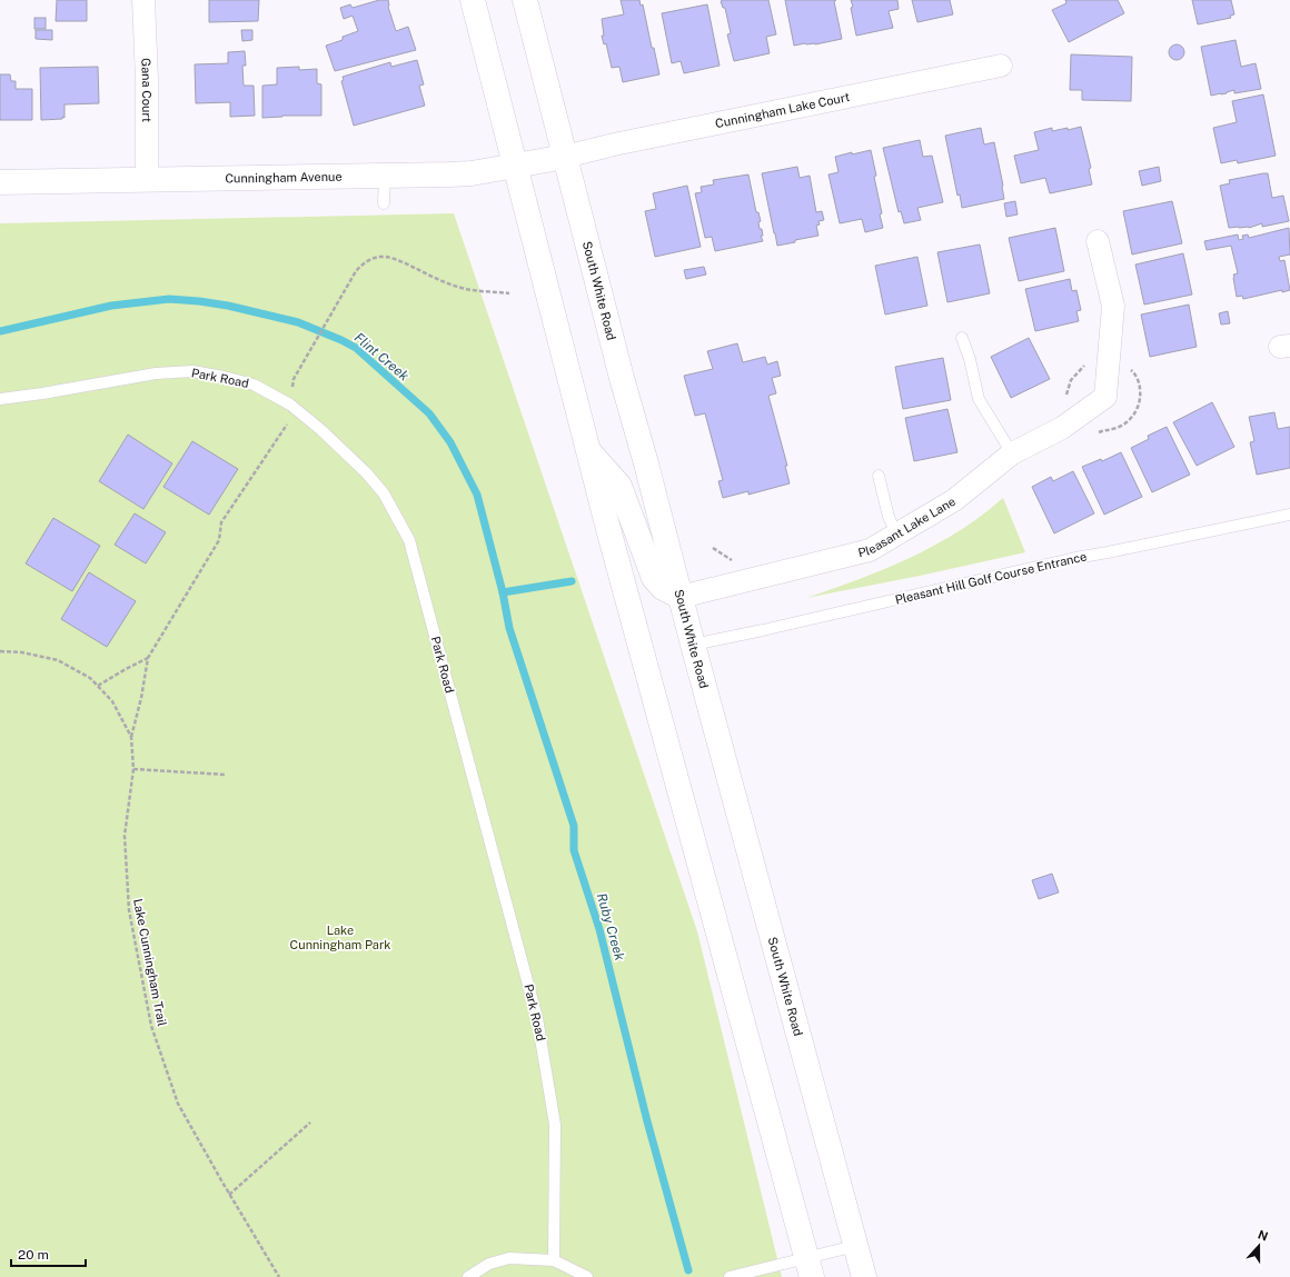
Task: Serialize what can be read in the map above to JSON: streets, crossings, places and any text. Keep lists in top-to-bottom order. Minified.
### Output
{"streets":{"main road":["Cunningham Avenue","South White Road"],"street":["Gana Court","Cunningham Lake Court","Pleasant Lake Lane"],"lane":["Park Road","Pleasant Hill Golf Course Entrance"],"path":["Lake Cunningham Trail"]},"crossings":[["Gana Court","Cunningham Avenue"],["Cunningham Lake Court","Cunningham Avenue"],["Cunningham Lake Court","South White Road"],["Cunningham Avenue","South White Road"],["South White Road","Pleasant Lake Lane"],["South White Road","Pleasant Hill Golf Course Entrance"]],"water":["Flint Creek","Ruby Creek"],"parks":["Lake Cunningham Park"],"scale_bar":"20 m","north":"top"}
